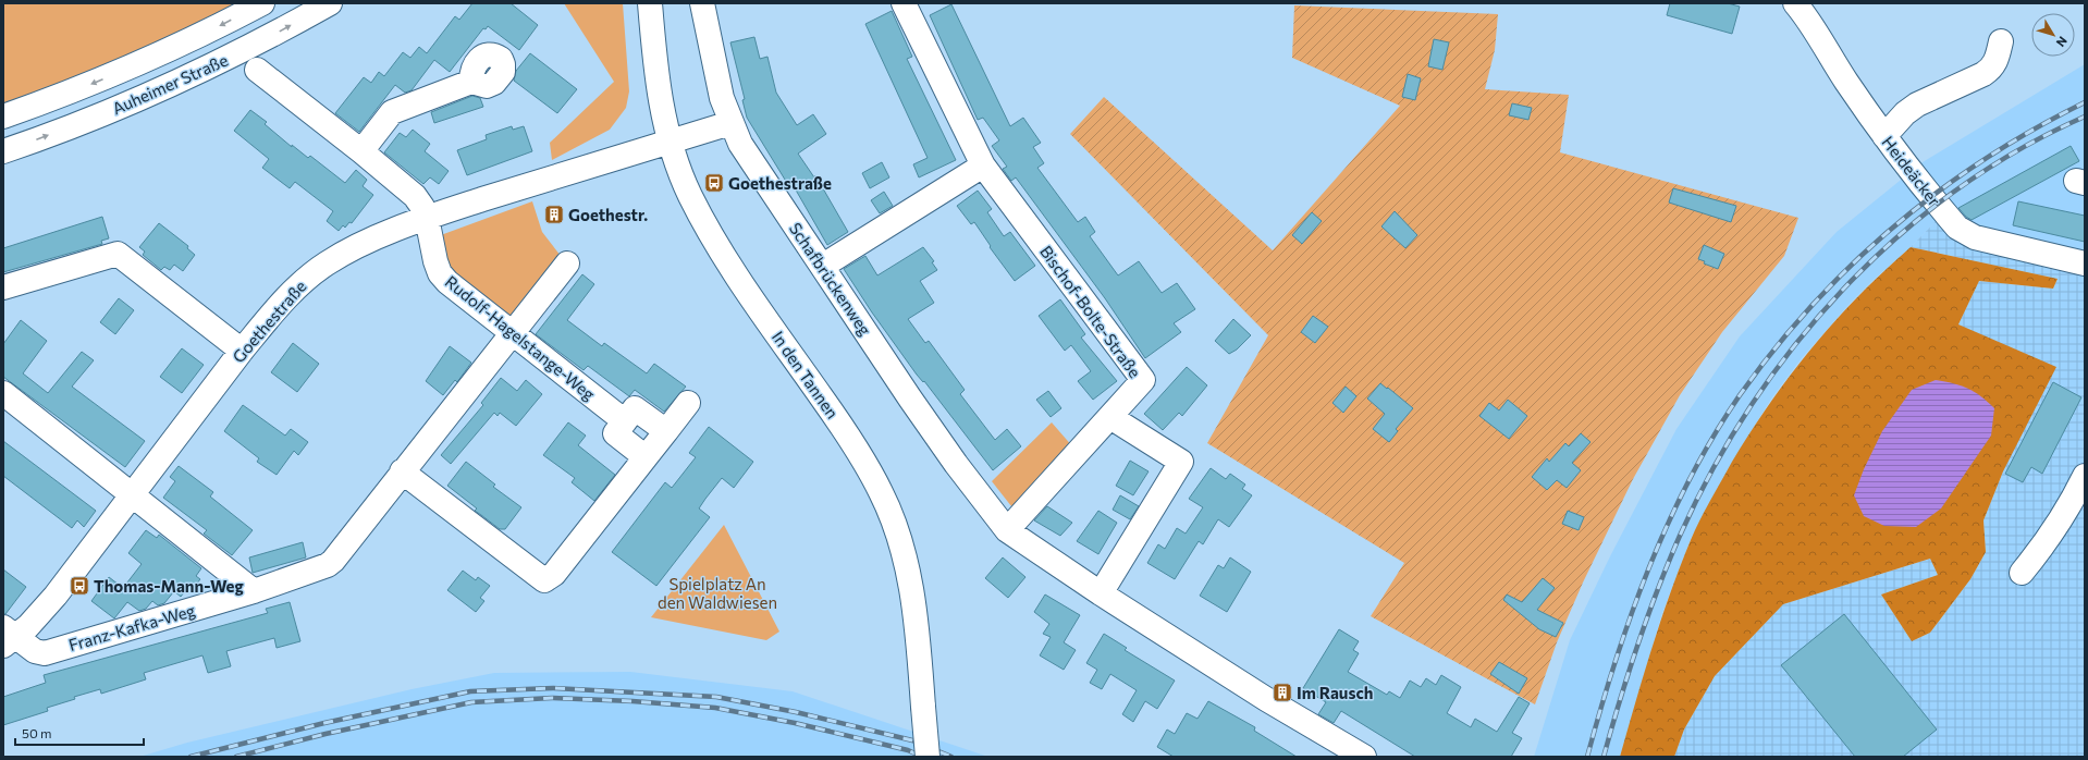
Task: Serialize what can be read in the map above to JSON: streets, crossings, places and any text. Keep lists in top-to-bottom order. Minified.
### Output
{"streets":{"street":["Auheimer Straße","Heideäcker","Schafbrückenweg","Bischof-Bolte-Straße","Goethestraße","Rudolf-Hagelstange-Weg","In den Tannen","Franz-Kafka-Weg"]},"crossings":[["Schafbrückenweg","Bischof-Bolte-Straße"],["Schafbrückenweg","Goethestraße"],["Goethestraße","Rudolf-Hagelstange-Weg"],["Goethestraße","In den Tannen"],["Goethestraße","Franz-Kafka-Weg"],["Rudolf-Hagelstange-Weg","Franz-Kafka-Weg"]],"parks":["Spielplatz An den Waldwiesen"],"places":{"bus stop":["Goethestraße","Thomas-Mann-Weg"],"building":["Goethestr.","Im Rausch"]},"scale_bar":"50 m","north":"bottom right"}
